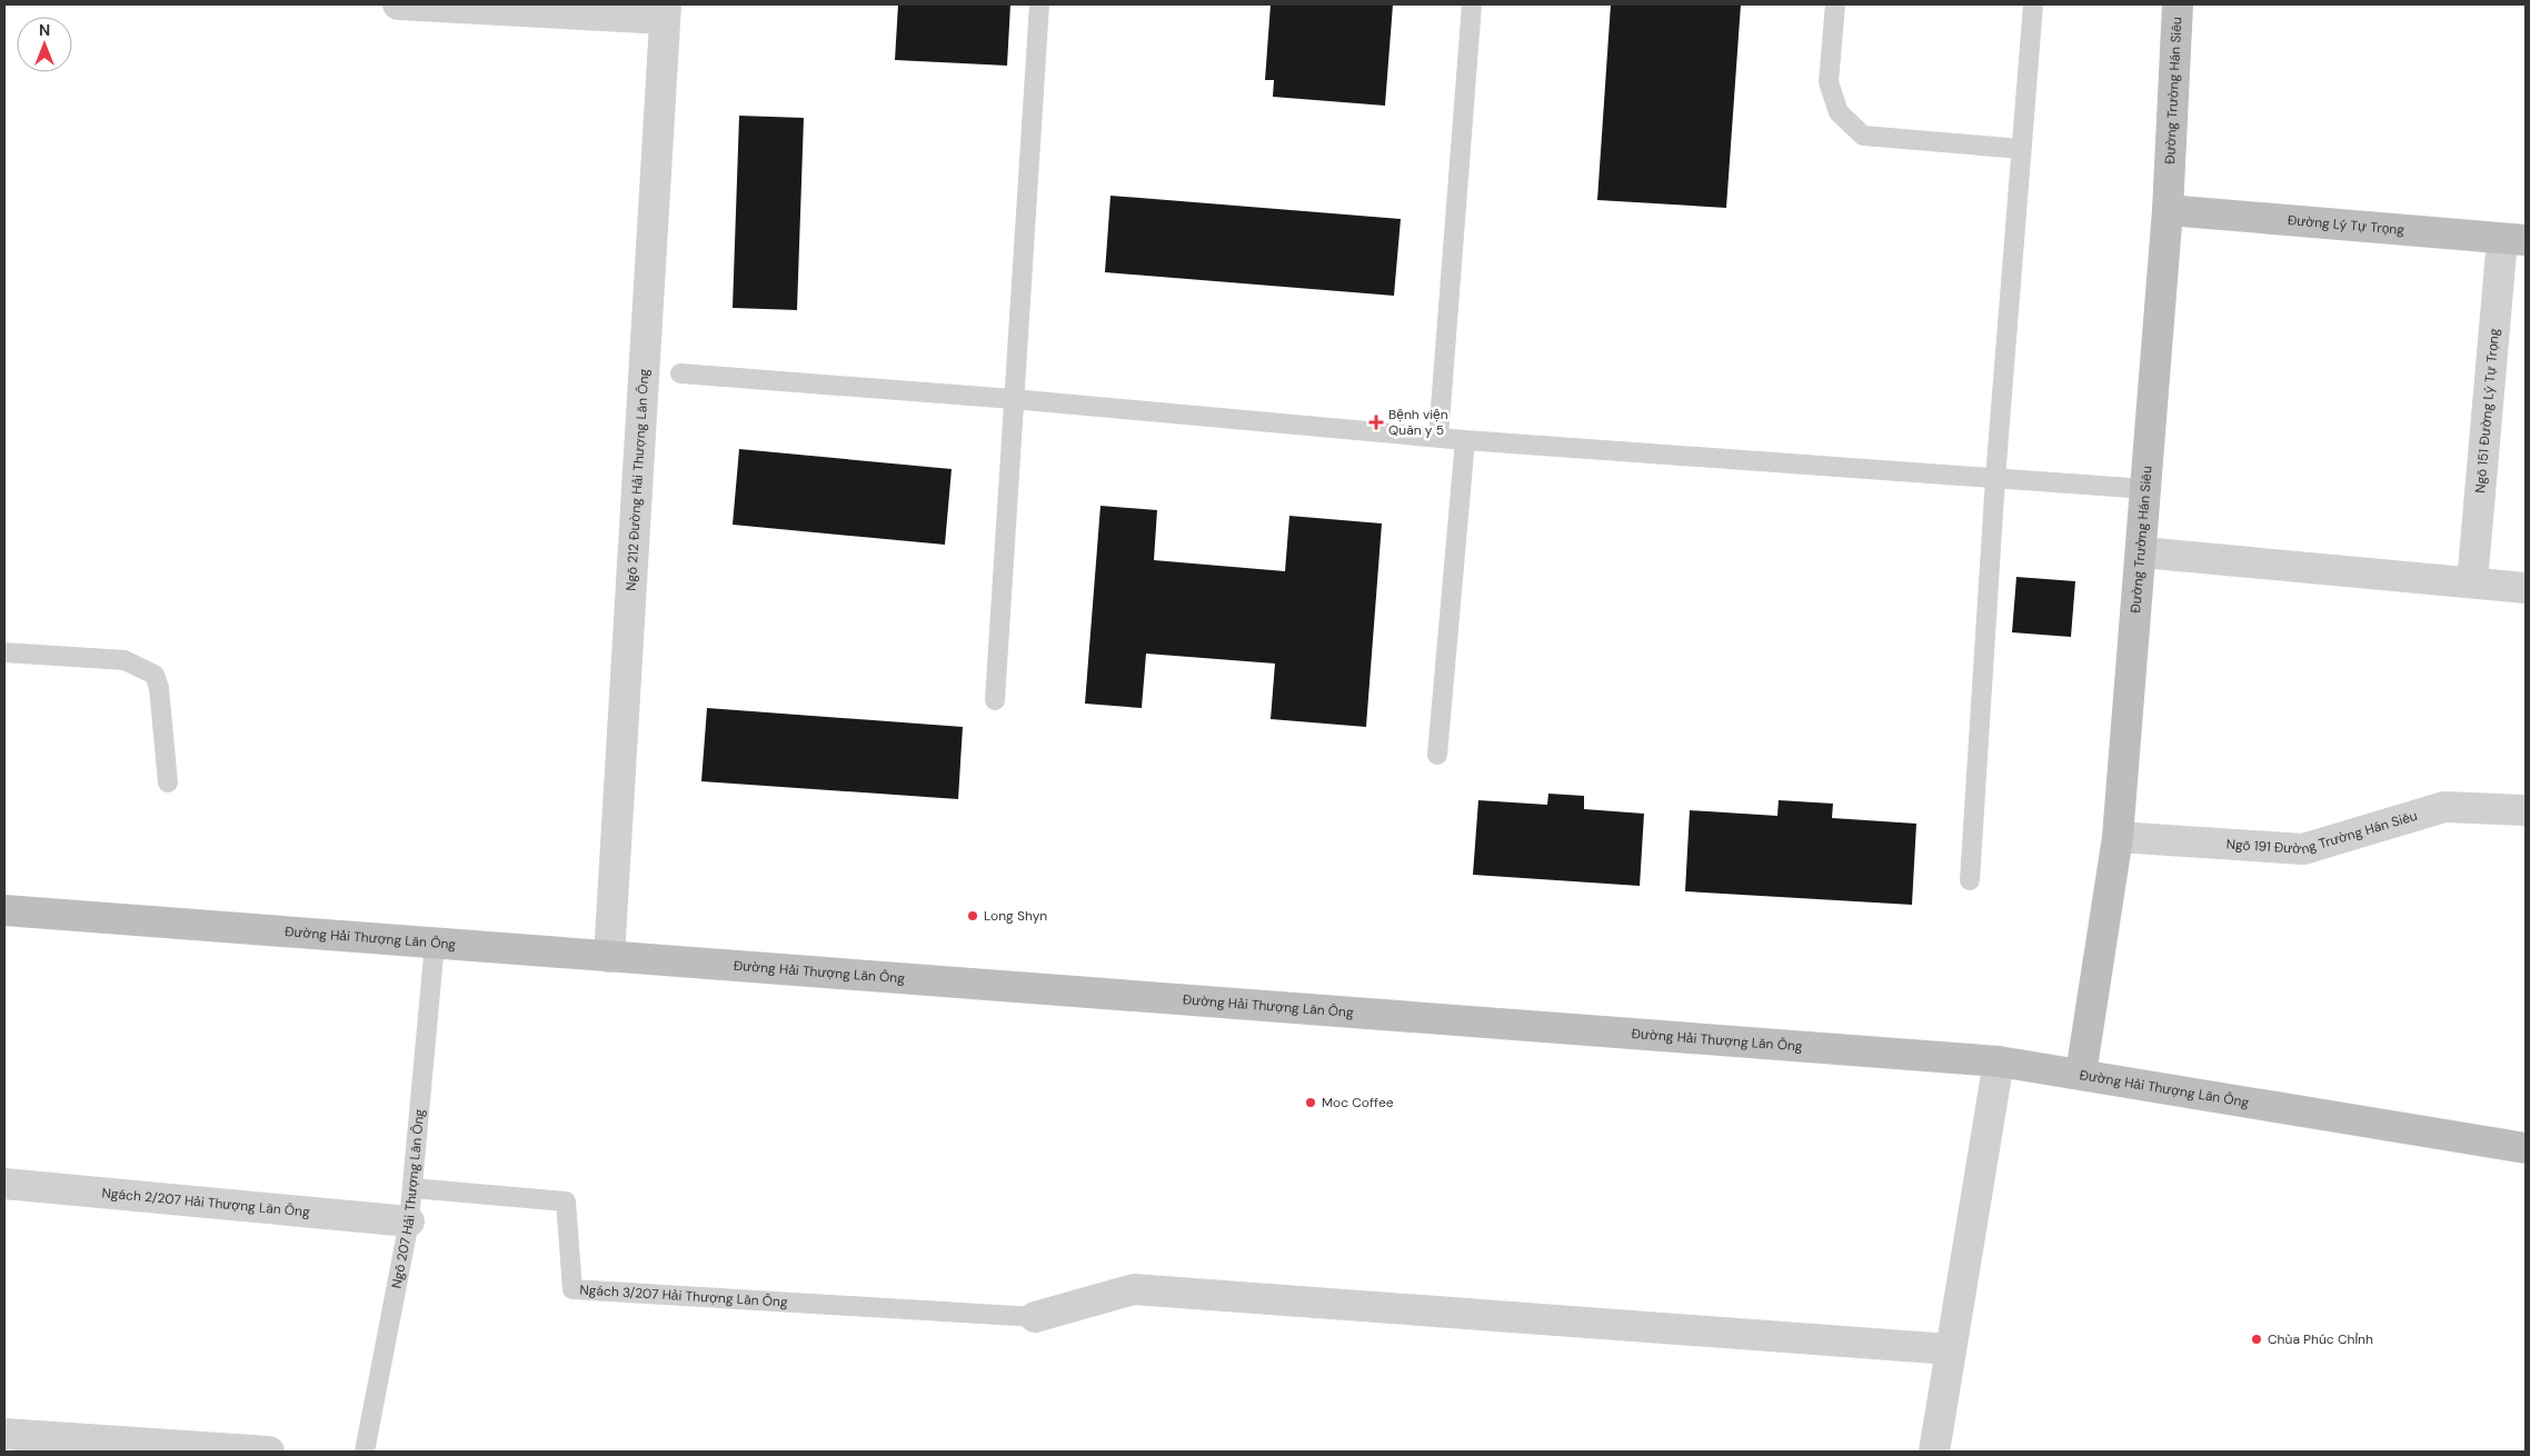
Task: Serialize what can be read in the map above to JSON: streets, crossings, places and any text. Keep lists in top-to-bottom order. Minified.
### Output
{"streets":{"street":["Đường Trường Hán Siêu","Đường Lý Tự Trọng","Ngõ 151 Đường Lý Tự Trọng","Ngõ 212 Đường Hải Thượng Lãn Ông","Ngõ 191 Đường Trường Hán Siêu","Đường Hải Thượng Lãn Ông","Ngách 2/207 Hải Thượng Lãn Ông"],"lane":["Ngõ 207 Hải Thượng Lãn Ông","Ngách 3/207 Hải Thượng Lãn Ông"]},"crossings":[["Đường Trường Hán Siêu","Đường Lý Tự Trọng"],["Đường Trường Hán Siêu","Ngõ 191 Đường Trường Hán Siêu"],["Đường Trường Hán Siêu","Đường Hải Thượng Lãn Ông"],["Đường Lý Tự Trọng","Ngõ 151 Đường Lý Tự Trọng"],["Ngõ 212 Đường Hải Thượng Lãn Ông","Đường Hải Thượng Lãn Ông"],["Đường Hải Thượng Lãn Ông","Ngõ 207 Hải Thượng Lãn Ông"],["Ngõ 207 Hải Thượng Lãn Ông","Ngách 2/207 Hải Thượng Lãn Ông"],["Ngõ 207 Hải Thượng Lãn Ông","Ngách 3/207 Hải Thượng Lãn Ông"]],"places":{"health":["Bệnh viện Quân y 5"],"other":["Long Shyn","Moc Coffee","Chùa Phúc Chỉnh"]},"north":"top"}
